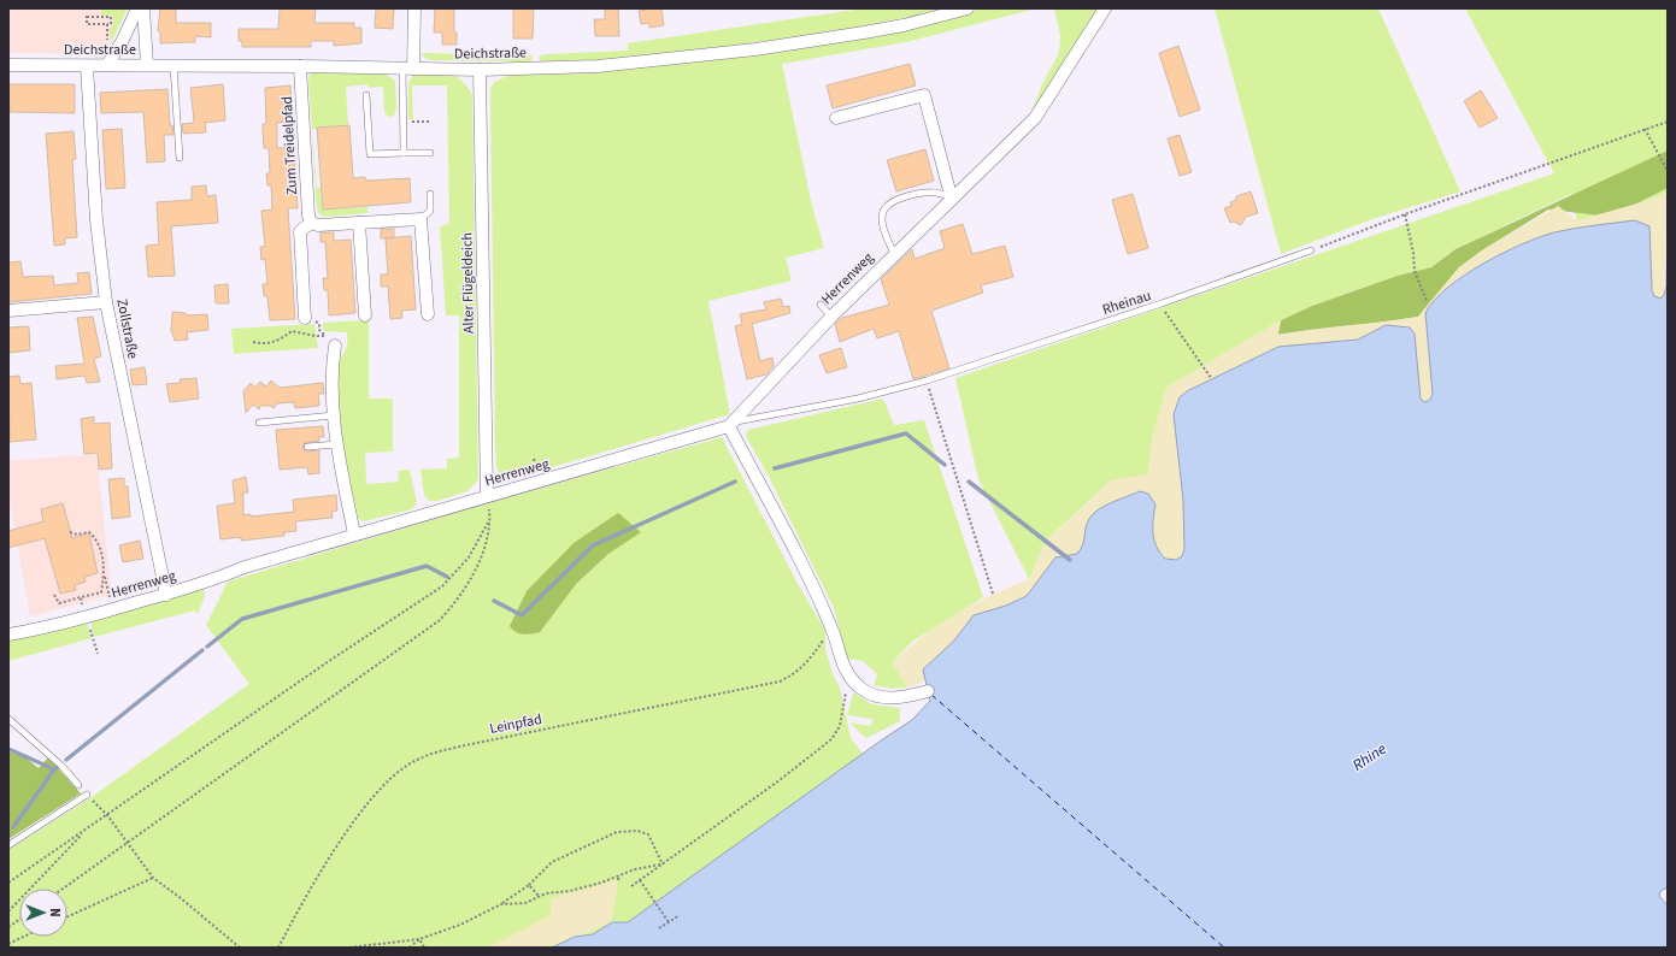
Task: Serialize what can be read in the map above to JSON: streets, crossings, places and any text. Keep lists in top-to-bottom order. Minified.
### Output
{"streets":{"street":["Deichstraße","Zum Treidelpfad","Herrenweg","Alter Flügeldeich","Zollstraße"],"lane":["Rheinau"],"path":["Leinpfad"]},"crossings":[["Deichstraße","Zum Treidelpfad"],["Deichstraße","Alter Flügeldeich"],["Deichstraße","Zollstraße"],["Herrenweg","Alter Flügeldeich"],["Herrenweg","Rheinau"],["Herrenweg","Zollstraße"]],"water":["Rhine"],"north":"right"}
